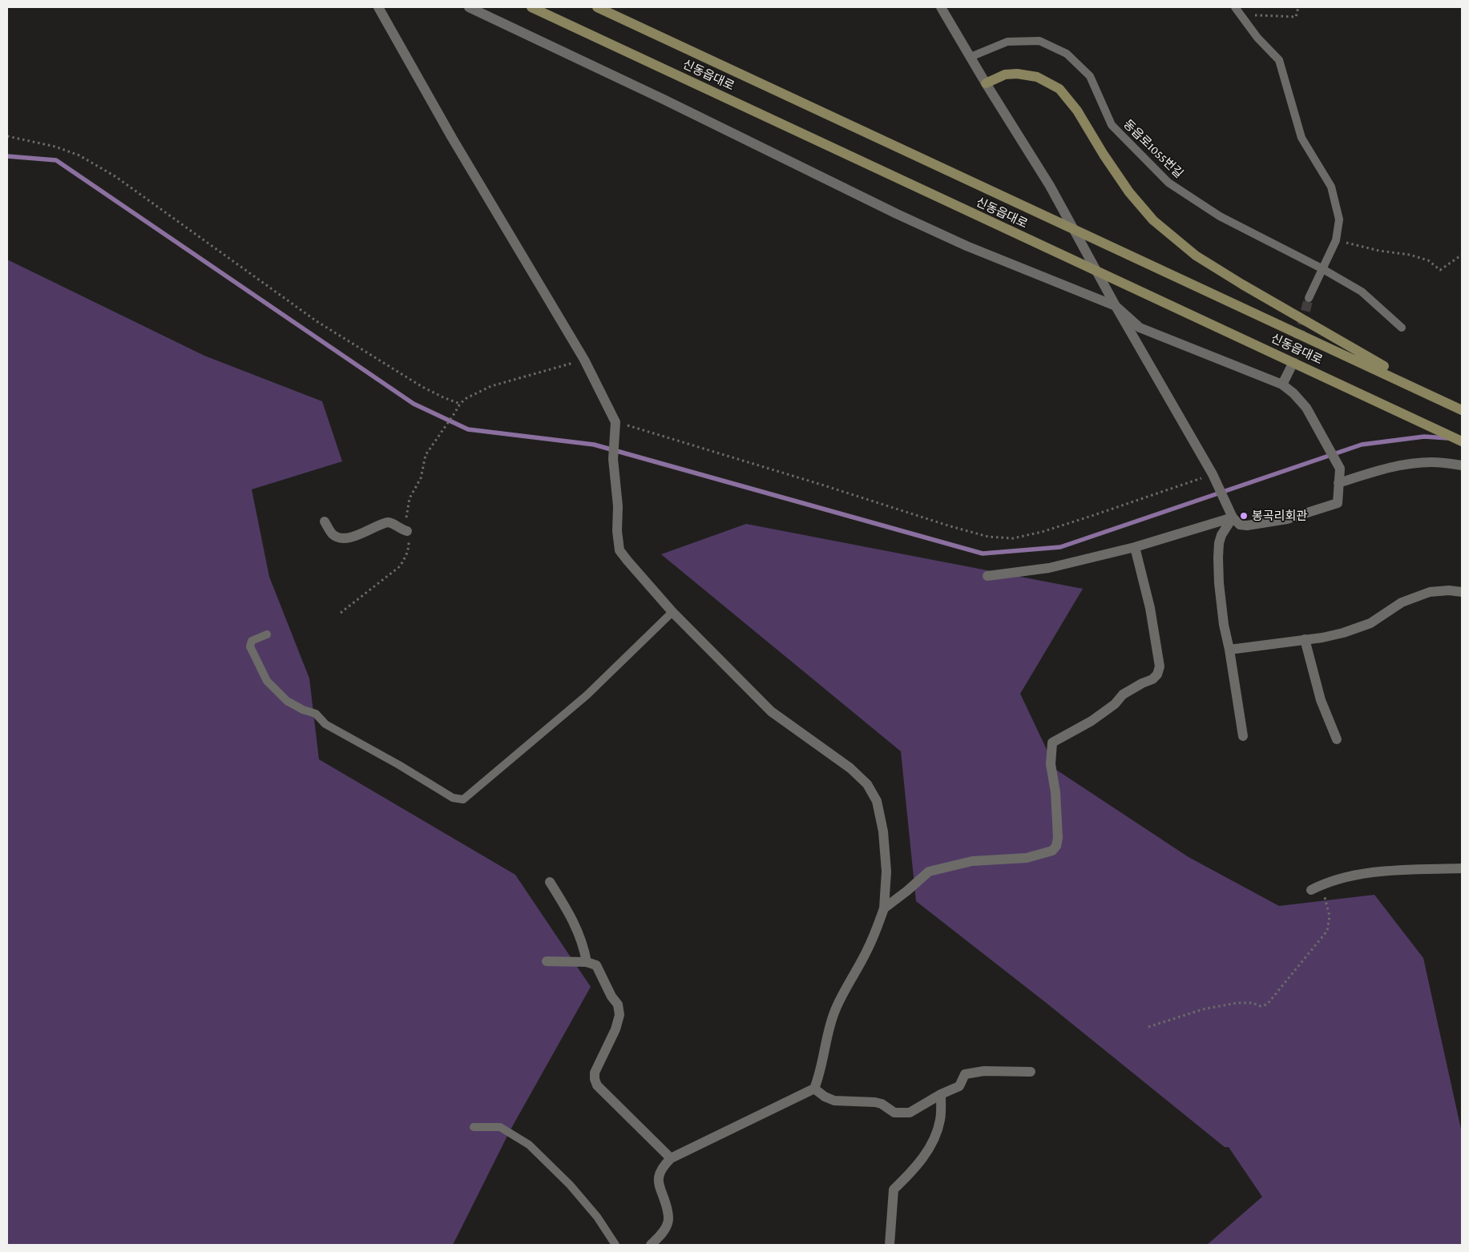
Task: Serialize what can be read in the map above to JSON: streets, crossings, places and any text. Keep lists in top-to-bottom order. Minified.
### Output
{"streets":{"main road":["신동읍대로"],"lane":["동읍로1055번길"]},"places":["봉곡리회관"]}
